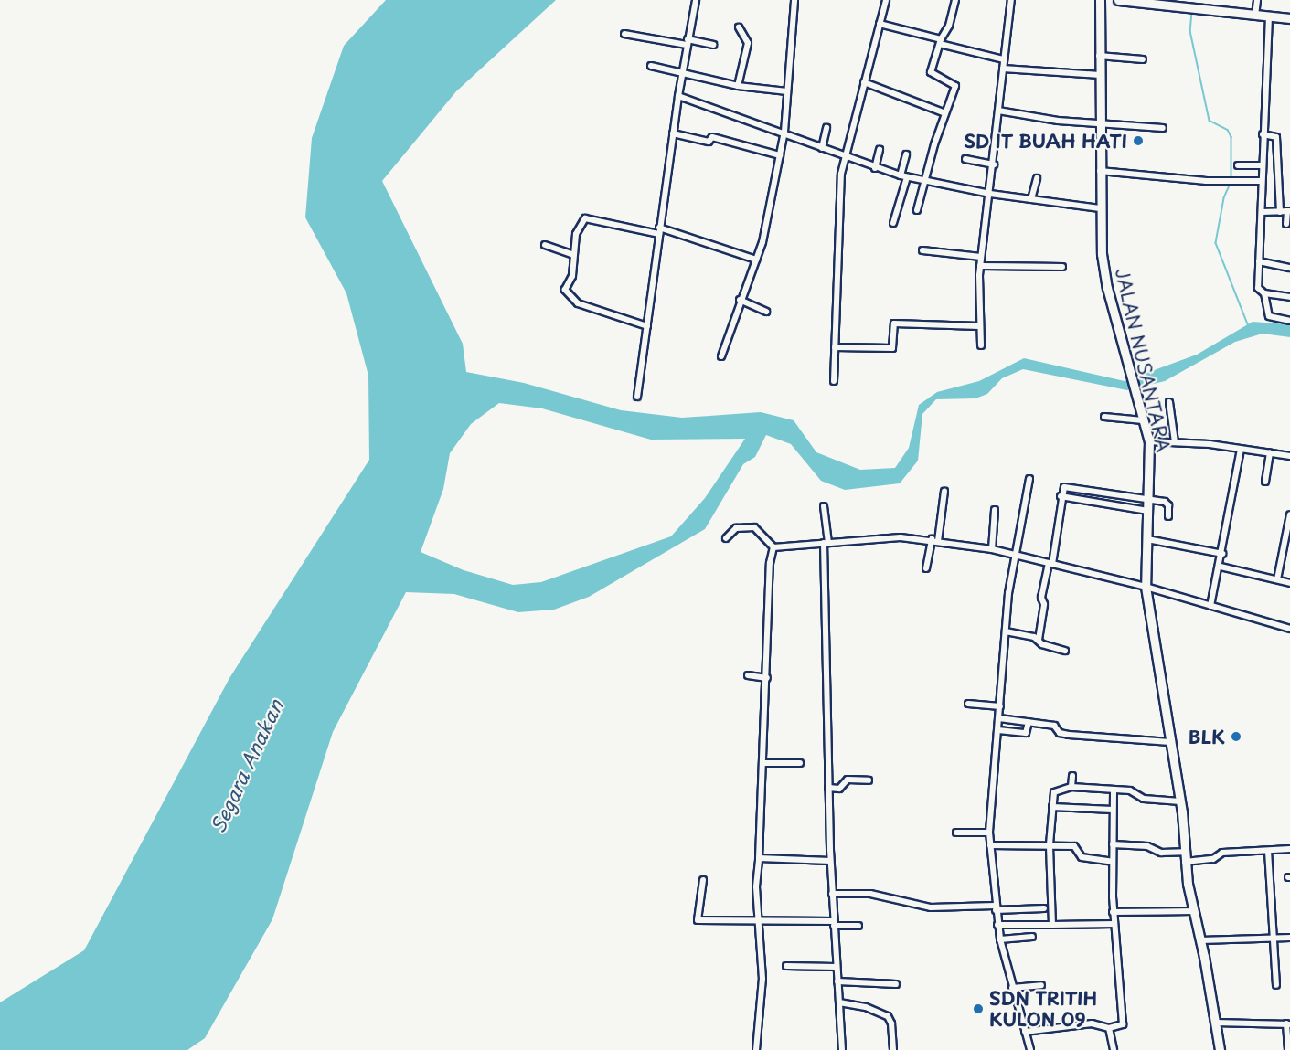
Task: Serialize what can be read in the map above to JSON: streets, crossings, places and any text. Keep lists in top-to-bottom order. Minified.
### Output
{"streets":{"highway":["JALAN NUSANTARA"]},"water":["Segara Anakan"],"places":["SD IT BUAH HATI","BLK","SDN TRITIH KULON 09"]}
